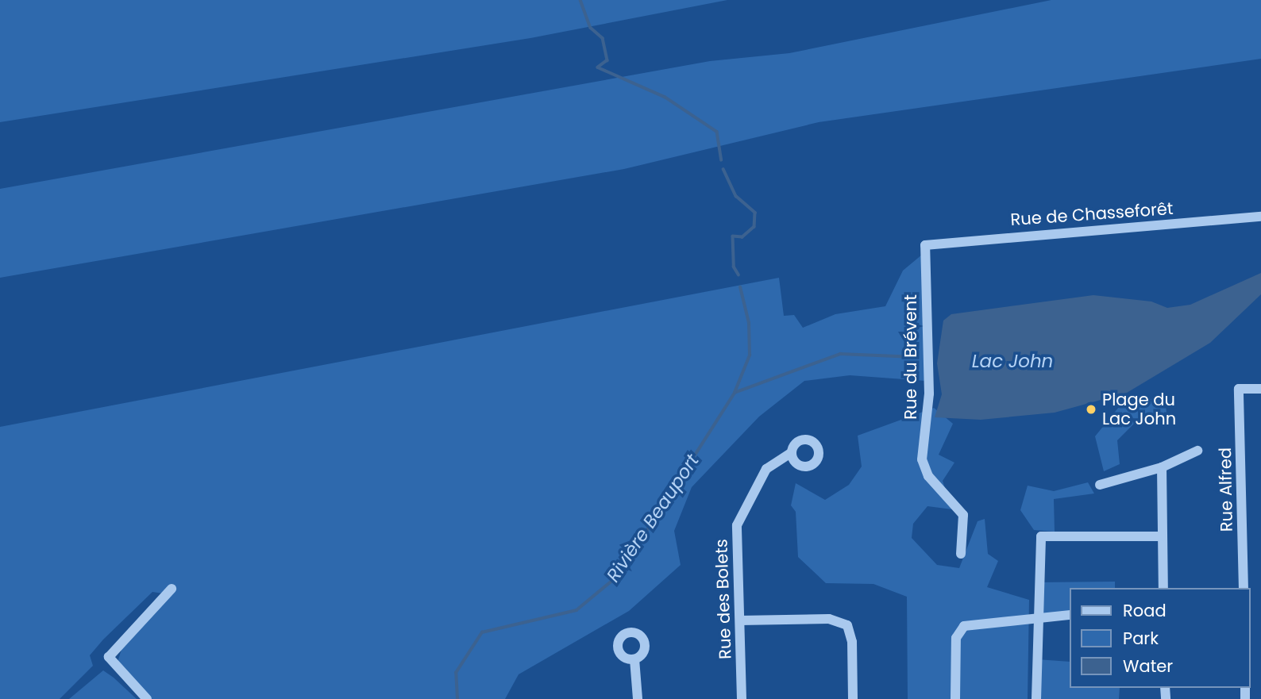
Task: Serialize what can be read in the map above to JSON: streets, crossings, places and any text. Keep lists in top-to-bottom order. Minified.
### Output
{"streets":{"street":["Rue de Chasseforêt","Rue du Brévent","Rue Alfred","Rue des Bolets"]},"crossings":[["Rue de Chasseforêt","Rue du Brévent"]],"water":["Lac John","Rivière Beauport"],"places":["Plage du Lac John"],"legend":["Road","Park","Water"]}
